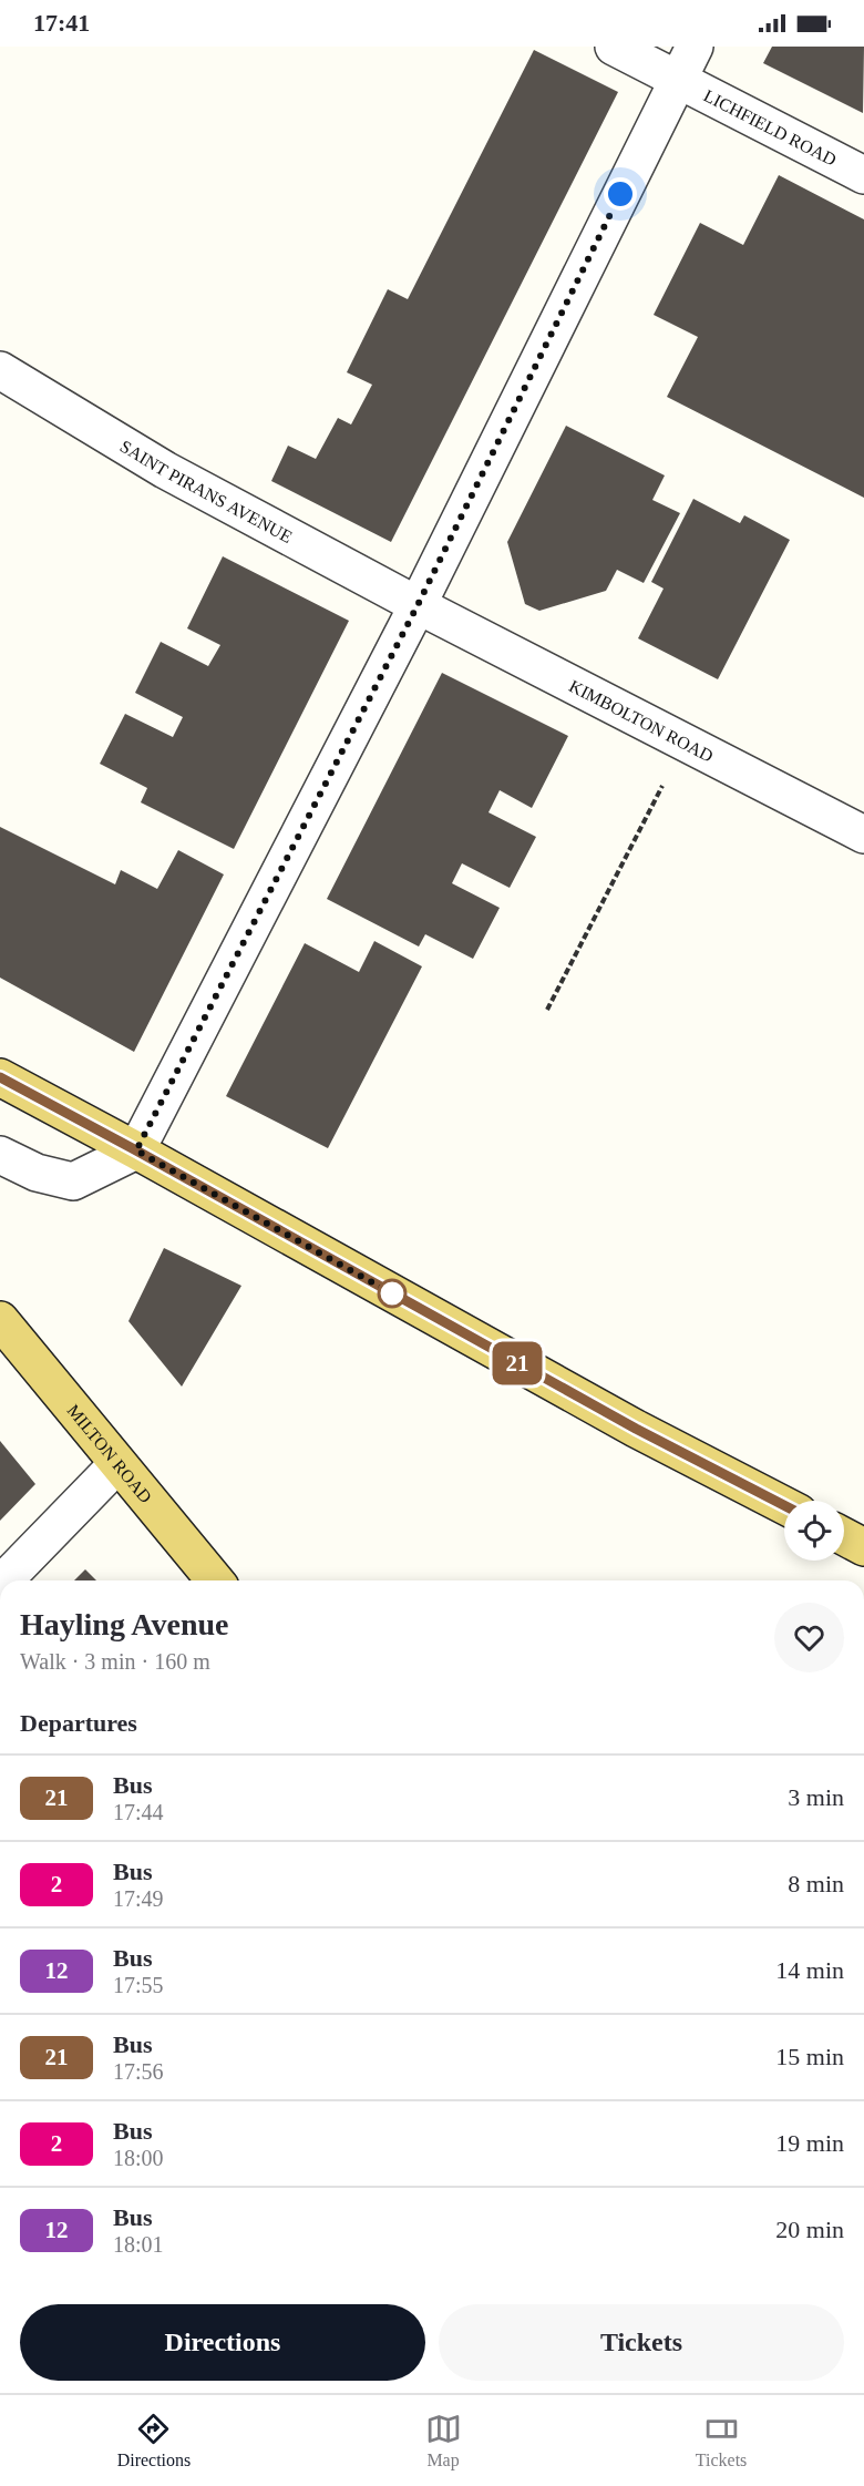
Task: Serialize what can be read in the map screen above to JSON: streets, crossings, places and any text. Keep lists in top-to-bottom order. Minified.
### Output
{"streets":{"main road":["MILTON ROAD"],"street":["LICHFIELD ROAD","SAINT PIRANS AVENUE","KIMBOLTON ROAD"]},"crossings":[["SAINT PIRANS AVENUE","KIMBOLTON ROAD"]],"lines":["bus line 21"],"page":{"status":"17:41","on_map":"21","heading":[["Hayling Avenue","Walk · 3 min · 160 m"],"Departures"],"list":[{"mark":"21","name":"Bus","note":"17:44","value":"3 min"},{"mark":"2","name":"Bus","note":"17:49","value":"8 min"},{"mark":"12","name":"Bus","note":"17:55","value":"14 min"},{"mark":"21","name":"Bus","note":"17:56","value":"15 min"},{"mark":"2","name":"Bus","note":"18:00","value":"19 min"},{"mark":"12","name":"Bus","note":"18:01","value":"20 min"}],"buttons":["Directions","Tickets"],"tabs":["Directions","Map","Tickets"]}}
